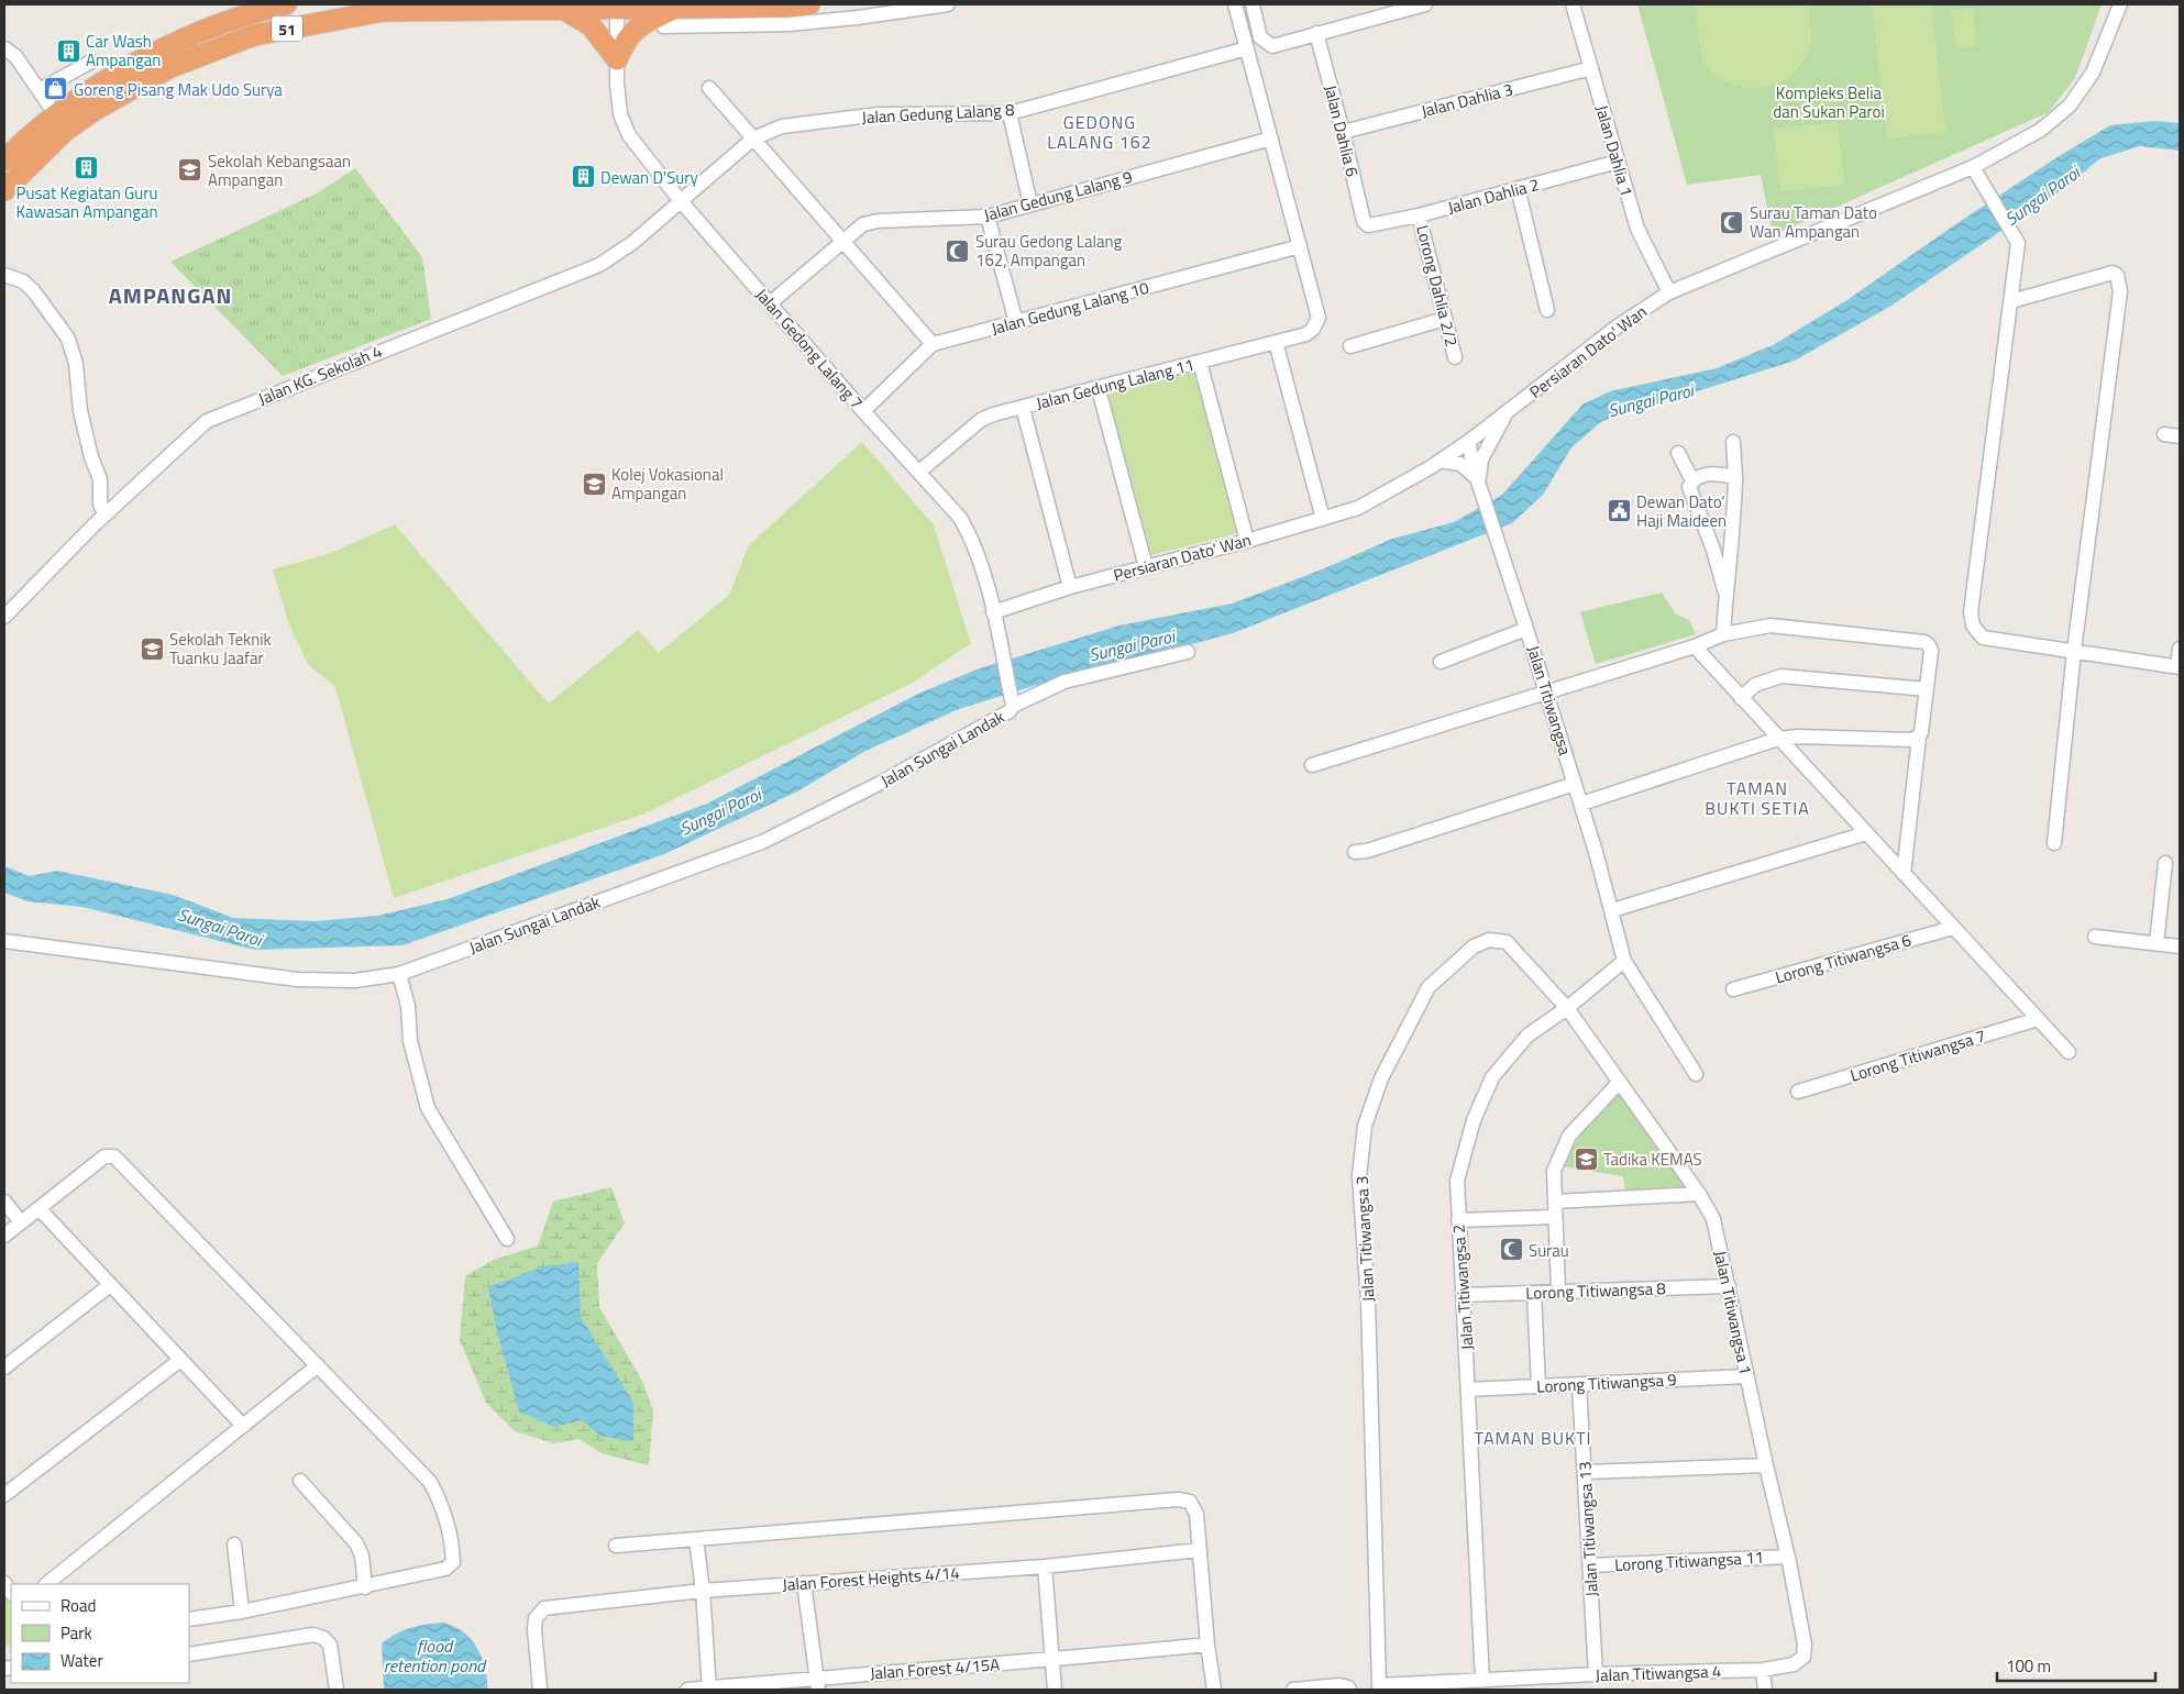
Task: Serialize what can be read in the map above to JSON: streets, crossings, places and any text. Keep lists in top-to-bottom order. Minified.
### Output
{"streets":{"highway":["51"],"street":["Jalan Dahlia 3","Jalan Gedung Lalang 8","Jalan Dahlia 6","Jalan Dahlia 1","Jalan Gedung Lalang 9","Jalan Dahlia 2","Lorong Dahlia 2/2","Jalan Gedung Lalang 10","Jalan Gedong Lalang 7","Persiaran Dato' Wan","Jalan KG. Sekolah 4","Jalan Gedung Lalang 11","Jalan Titiwangsa","Jalan Sungai Landak","Lorong Titiwangsa 6","Lorong Titiwangsa 7","Jalan Titiwangsa 3","Jalan Titiwangsa 2","Lorong Titiwangsa 8","Jalan Titiwangsa 1","Lorong Titiwangsa 9","Jalan Titiwangsa 13","Lorong Titiwangsa 11","Jalan Forest Heights 4/14","Jalan Forest 4/15A","Jalan Titiwangsa 4"]},"crossings":[["51","Jalan Gedong Lalang 7"],["Jalan Dahlia 3","Jalan Dahlia 6"],["Jalan Dahlia 3","Jalan Dahlia 1"],["Jalan Gedung Lalang 8","Jalan Gedong Lalang 7"],["Jalan Gedung Lalang 8","Jalan KG. Sekolah 4"],["Jalan Dahlia 6","Jalan Dahlia 2"],["Jalan Dahlia 1","Jalan Dahlia 2"],["Jalan Dahlia 1","Persiaran Dato' Wan"],["Jalan Gedung Lalang 9","Jalan Gedong Lalang 7"],["Jalan Dahlia 2","Lorong Dahlia 2/2"],["Jalan Gedung Lalang 10","Jalan Gedong Lalang 7"],["Jalan Gedung Lalang 10","Jalan Gedung Lalang 11"],["Jalan Gedong Lalang 7","Persiaran Dato' Wan"],["Jalan Gedong Lalang 7","Jalan KG. Sekolah 4"],["Jalan Gedong Lalang 7","Jalan Gedung Lalang 11"],["Jalan Gedong Lalang 7","Jalan Sungai Landak"],["Persiaran Dato' Wan","Jalan Titiwangsa"],["Jalan Titiwangsa","Jalan Titiwangsa 2"],["Jalan Titiwangsa 3","Jalan Titiwangsa 2"],["Jalan Titiwangsa 3","Jalan Titiwangsa 1"],["Jalan Titiwangsa 3","Jalan Titiwangsa 4"],["Jalan Titiwangsa 2","Lorong Titiwangsa 8"],["Jalan Titiwangsa 2","Jalan Titiwangsa 1"],["Jalan Titiwangsa 2","Lorong Titiwangsa 9"],["Jalan Titiwangsa 2","Jalan Titiwangsa 4"],["Lorong Titiwangsa 8","Jalan Titiwangsa 1"],["Jalan Titiwangsa 1","Lorong Titiwangsa 9"],["Jalan Titiwangsa 1","Lorong Titiwangsa 11"],["Jalan Titiwangsa 1","Jalan Titiwangsa 4"],["Lorong Titiwangsa 9","Jalan Titiwangsa 13"],["Jalan Titiwangsa 13","Lorong Titiwangsa 11"],["Jalan Titiwangsa 13","Jalan Titiwangsa 4"]],"districts":["GEDONG LALANG 162","AMPANGAN","TAMAN BUKTI SETIA","TAMAN BUKTI"],"water":["Sungai Paroi","flood retention pond"],"parks":["Kompleks Belia dan Sukan Paroi"],"places":{"building":["Car Wash Ampangan","Pusat Kegiatan Guru Kawasan Ampangan","Dewan D'Sury"],"shop":["Goreng Pisang Mak Udo Surya"],"school or university":["Sekolah Kebangsaan Ampangan","Kolej Vokasional Ampangan","Sekolah Teknik Tuanku Jaafar","Tadika KEMAS"],"mosque":["Surau Taman Dato Wan Ampangan","Surau Gedong Lalang 162, Ampangan","Surau"],"public building":["Dewan Dato' Haji Maideen"]},"legend":["Road","Park","Water"],"scale_bar":"100 m"}
